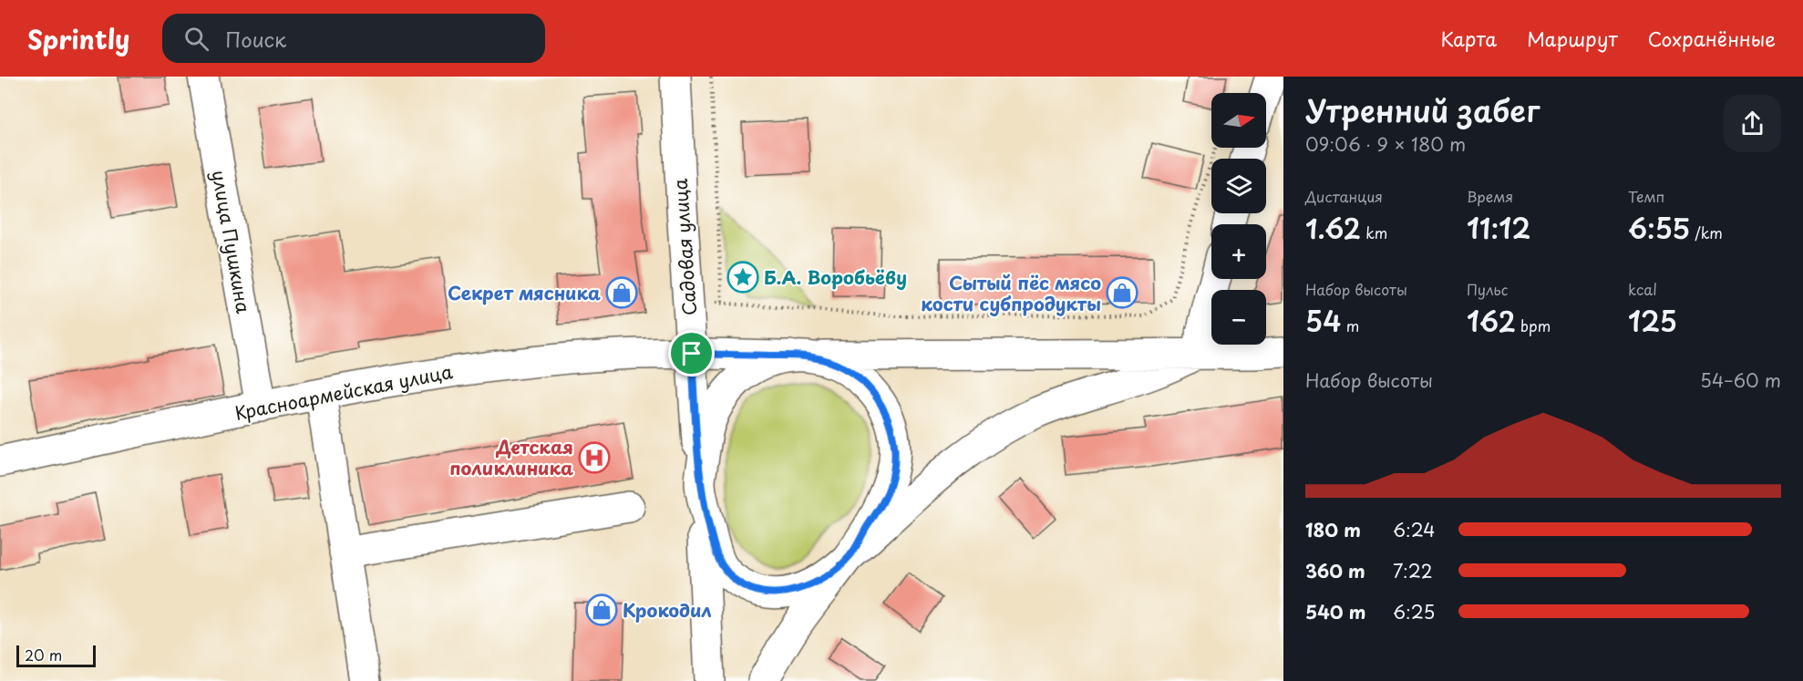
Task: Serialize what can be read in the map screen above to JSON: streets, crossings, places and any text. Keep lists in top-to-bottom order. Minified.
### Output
{"streets":{"main road":["улица Пушкина","Садовая улица","Красноармейская улица"]},"crossings":[["улица Пушкина","Красноармейская улица"],["Садовая улица","Красноармейская улица"]],"places":{"place":["Б.А. Воробьёву"],"shop":["Секрет мясника","Сытый пёс мясо кости субпродукты","Крокодил"],"hospital":["Детская поликлиника"]},"scale_bar":"20 m","north":"right","page":{"header":"Sprintly","search":"Поиск","nav":["Карта","Маршрут","Сохранённые"],"heading":["Утренний забег","09:06 · 9 × 180 m"],"map_buttons":["+","−"],"stats":[["Дистанция","1.62 km"],["Время","11:12"],["Темп","6:55 /km"],["Набор высоты","54 m"],["Пульс","162 bpm"],["kcal","125"]],"chart":["Набор высоты","54–60 m"],"list":[{"name":"180 m","note":"6:24"},{"name":"360 m","note":"7:22"},{"name":"540 m","note":"6:25"}],"scale":"20 m"}}
